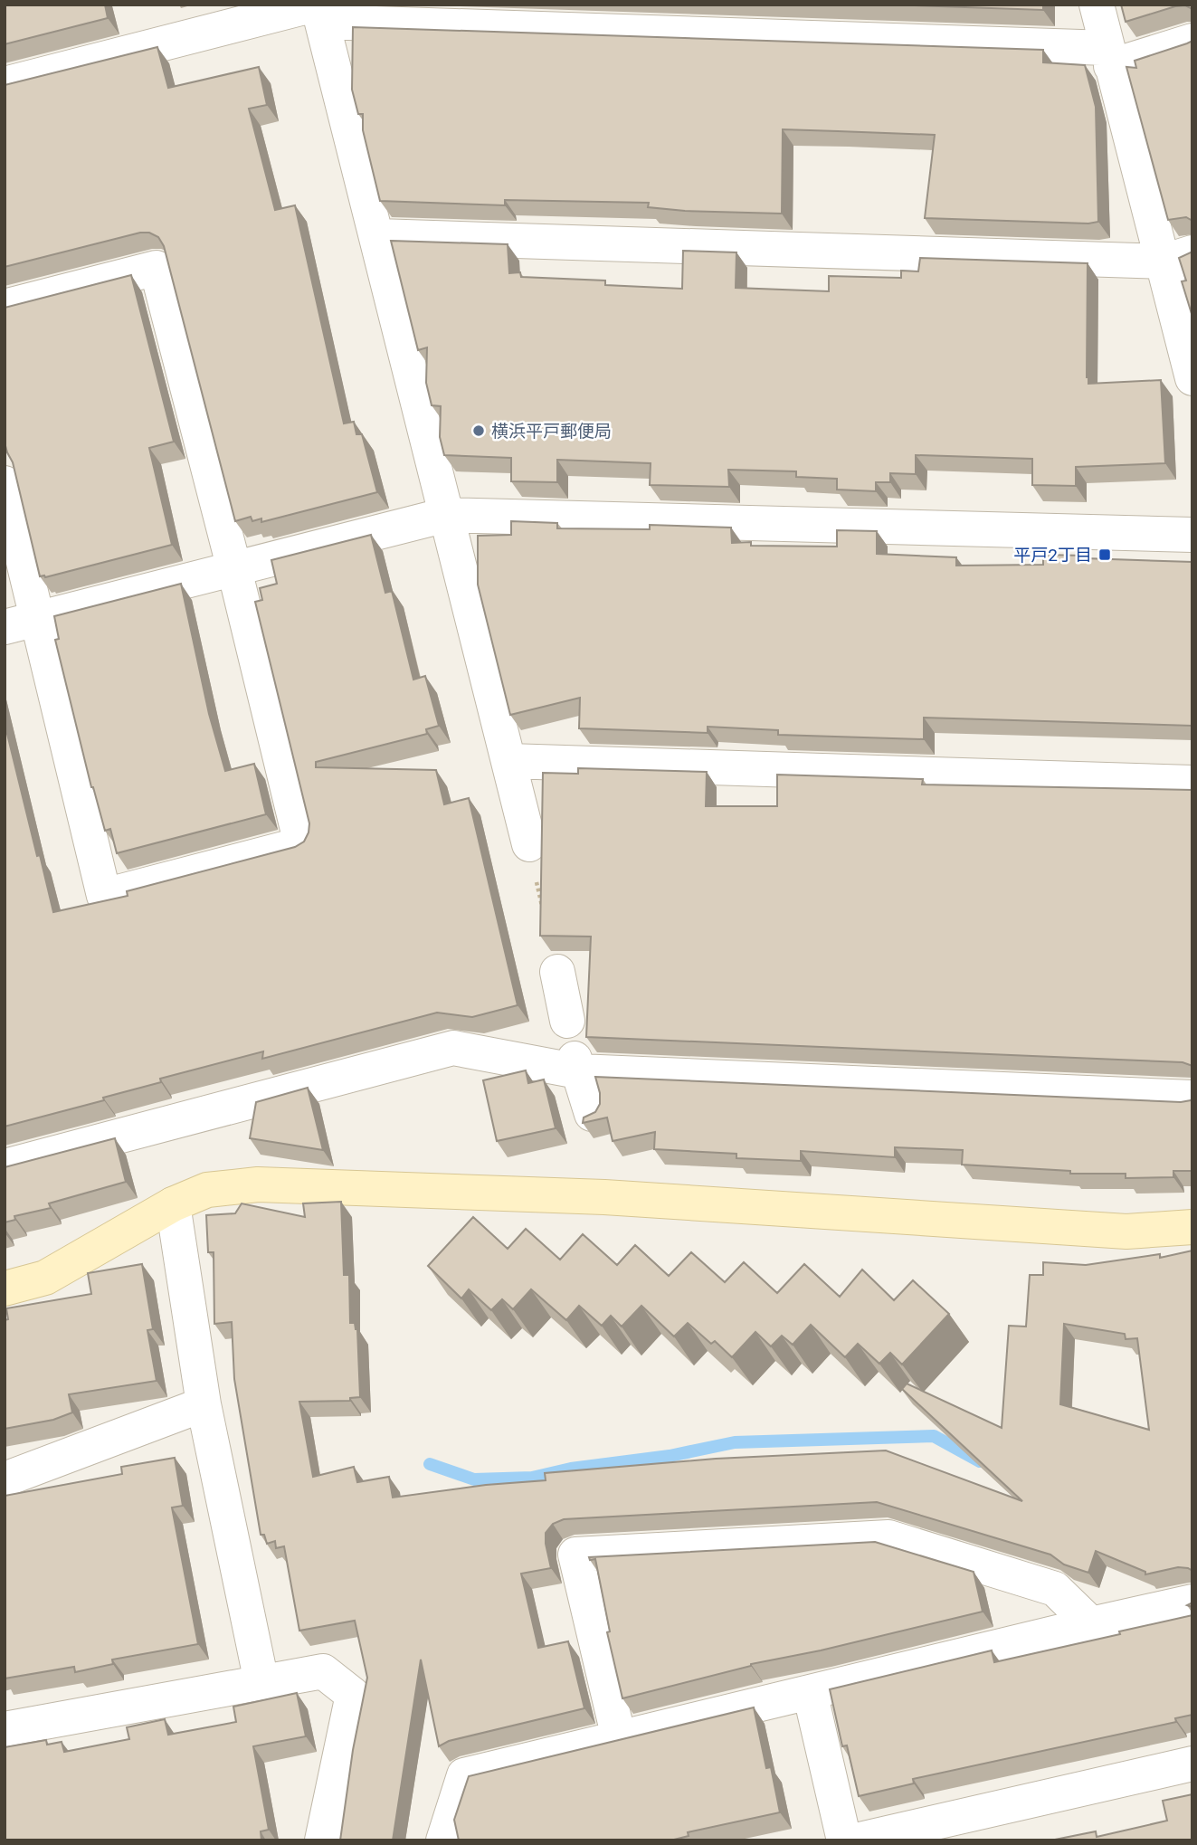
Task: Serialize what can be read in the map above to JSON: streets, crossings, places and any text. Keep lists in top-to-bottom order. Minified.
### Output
{"places":{"other":["横浜平戸郵便局"],"transit":["平戸2丁目"]}}
